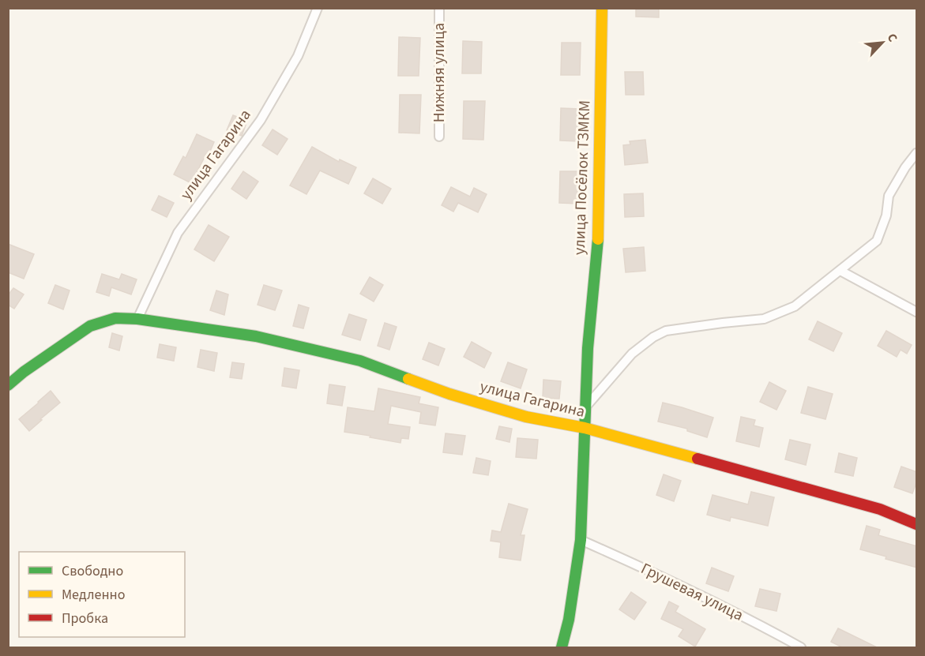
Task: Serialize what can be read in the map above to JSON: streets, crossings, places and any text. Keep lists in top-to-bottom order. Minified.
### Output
{"streets":{"street":["Нижняя улица","улица Гагарина","улица Посёлок ТЗМКМ","Грушевая улица"]},"crossings":[["улица Гагарина","улица Посёлок ТЗМКМ"],["улица Посёлок ТЗМКМ","Грушевая улица"]],"legend":["Свободно","Медленно","Пробка"],"north":"top right"}
